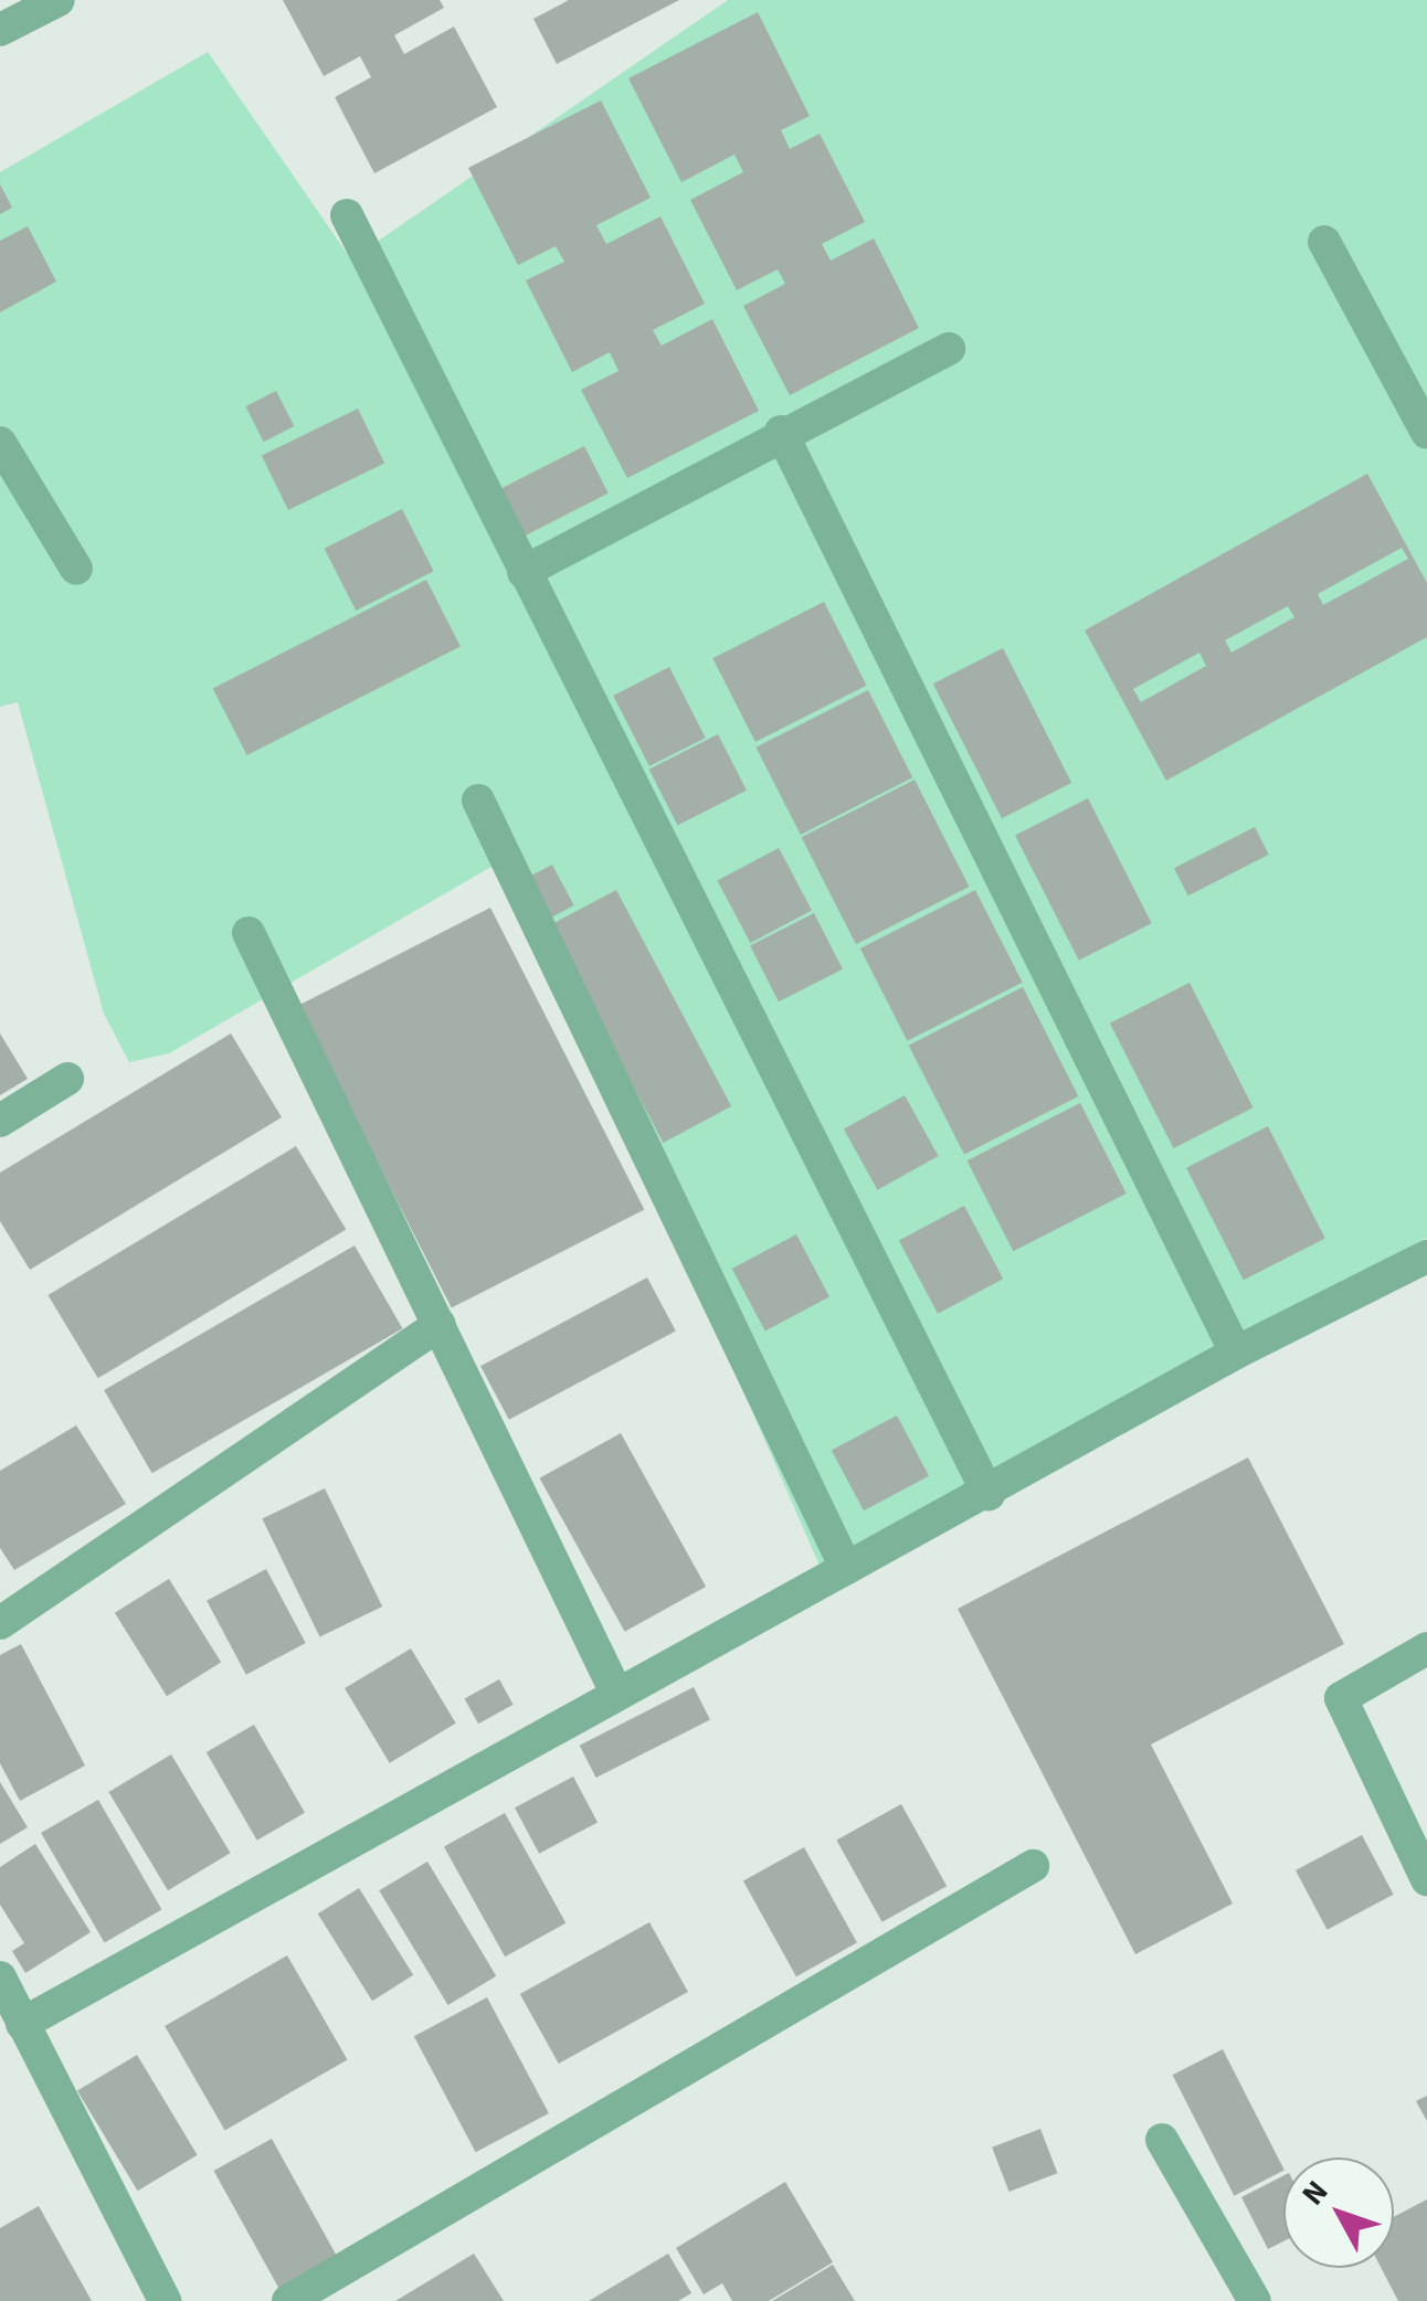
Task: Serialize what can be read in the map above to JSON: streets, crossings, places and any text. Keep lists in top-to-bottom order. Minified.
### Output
{"north":"top left"}
